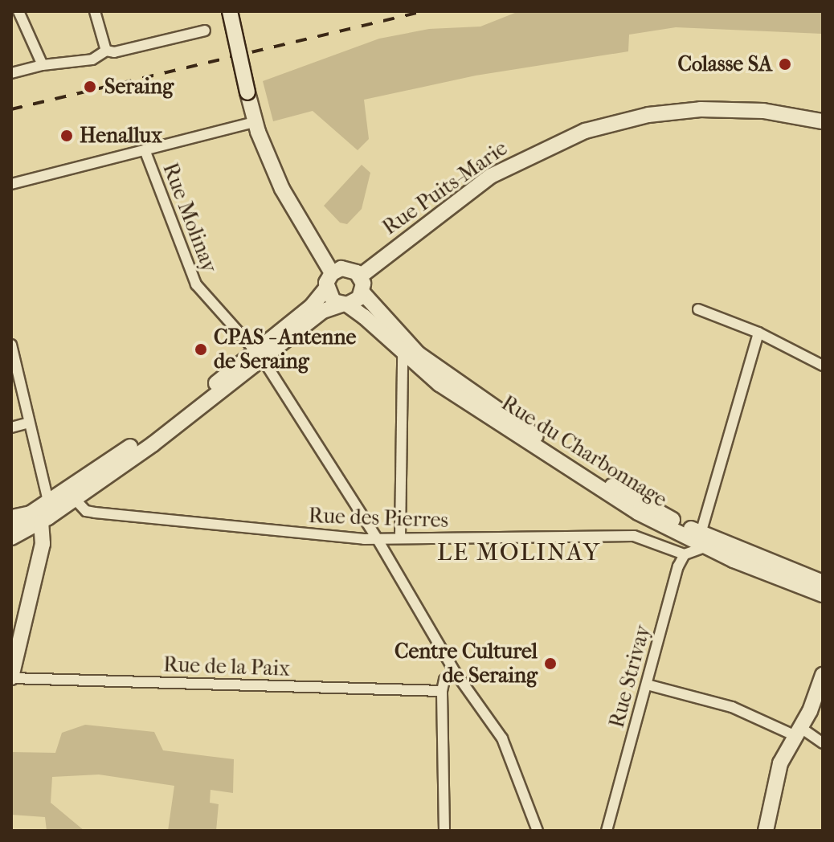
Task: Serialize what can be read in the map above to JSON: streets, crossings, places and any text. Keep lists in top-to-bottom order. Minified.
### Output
{"streets":{"main road":["Rue Puits-Marie","Rue du Charbonnage"],"street":["Rue Molinay","Rue des Pierres","Rue de la Paix","Rue Strivay"]},"crossings":[["Rue Puits-Marie","Rue du Charbonnage"],["Rue Molinay","Rue des Pierres"],["Rue des Pierres","Rue Strivay"]],"districts":["LE MOLINAY"],"places":["Colasse SA","Seraing","Henallux","CPAS - Antenne de Seraing","Centre Culturel de Seraing"]}
